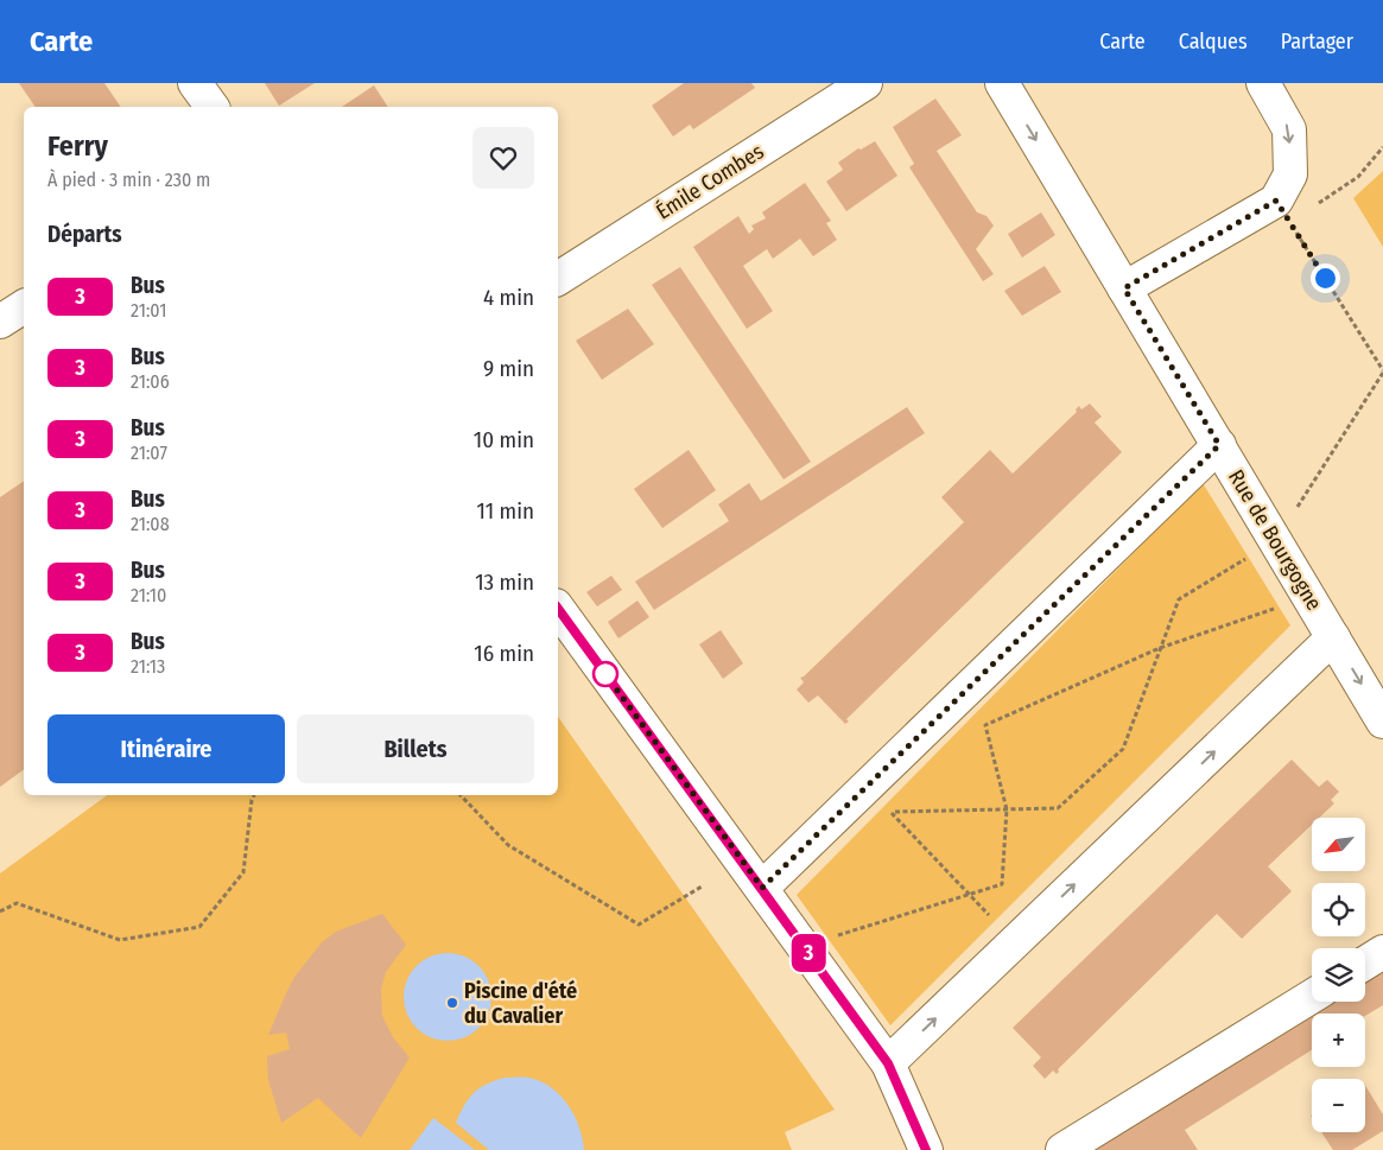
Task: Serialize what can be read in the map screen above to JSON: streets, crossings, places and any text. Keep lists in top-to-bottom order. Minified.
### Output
{"streets":{"street":["Émile Combes","Rue de Bourgogne"]},"one_way":["Rue de Bourgogne"],"places":["Piscine d'été du Cavalier"],"lines":["bus line 3"],"north":"bottom left","page":{"header":"Carte","nav":["Carte","Calques","Partager"],"on_map":"3","heading":[["Ferry","À pied · 3 min · 230 m"],"Départs"],"list":[{"mark":"3","name":"Bus","note":"21:01","value":"4 min"},{"mark":"3","name":"Bus","note":"21:06","value":"9 min"},{"mark":"3","name":"Bus","note":"21:07","value":"10 min"},{"mark":"3","name":"Bus","note":"21:08","value":"11 min"},{"mark":"3","name":"Bus","note":"21:10","value":"13 min"},{"mark":"3","name":"Bus","note":"21:13","value":"16 min"}],"buttons":["Itinéraire","Billets"],"map_buttons":["+","−"]}}
